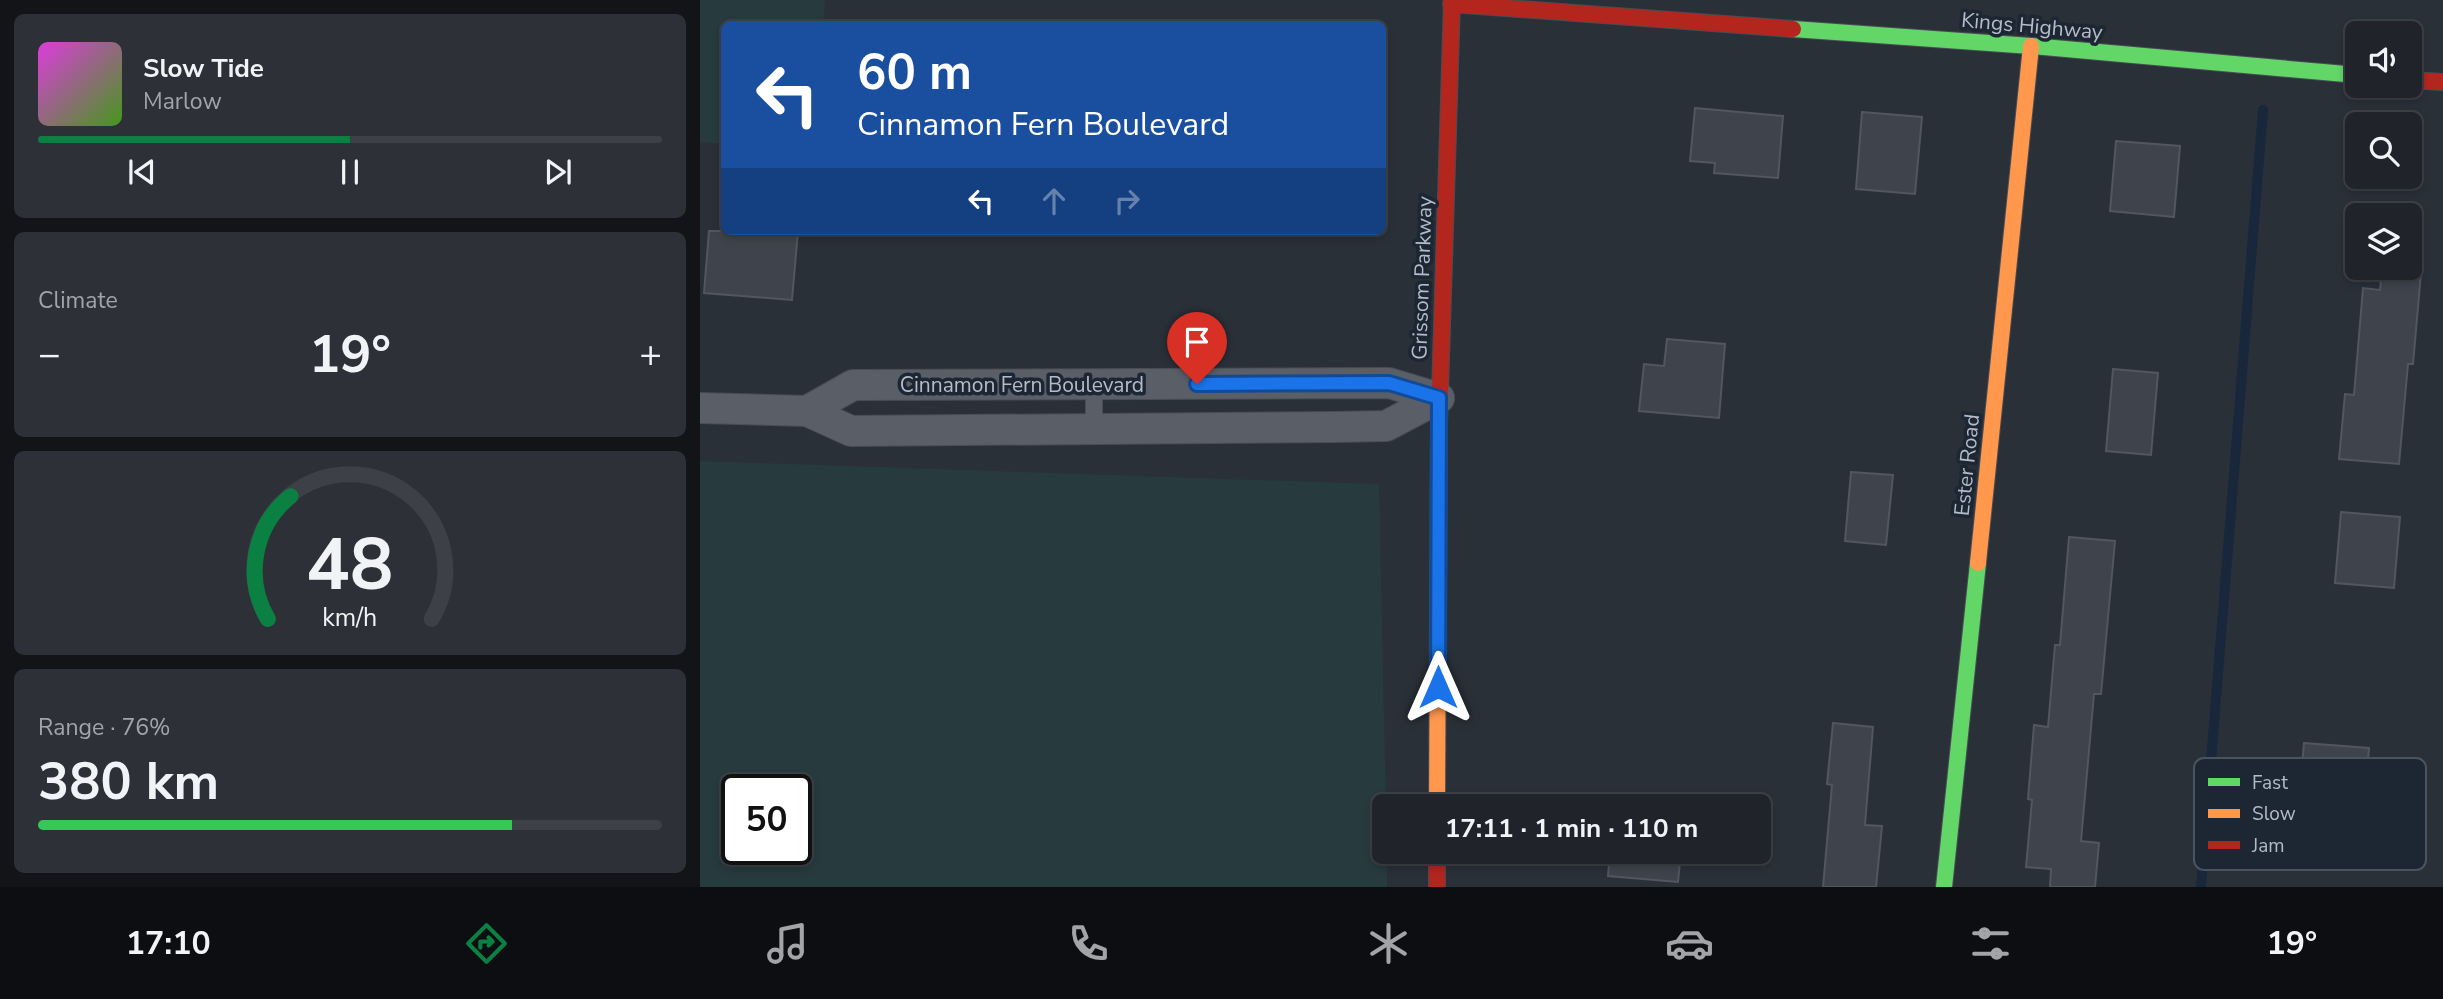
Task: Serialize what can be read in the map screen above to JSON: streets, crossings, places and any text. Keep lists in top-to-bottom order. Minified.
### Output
{"streets":{"street":["Kings Highway","Grissom Parkway","Cinnamon Fern Boulevard","Ester Road"]},"crossings":[["Kings Highway","Grissom Parkway"],["Kings Highway","Ester Road"],["Grissom Parkway","Cinnamon Fern Boulevard"]],"legend":["Fast","Slow","Jam"],"page":{"turn":["60 m","Cinnamon Fern Boulevard"],"song":["Slow Tide","Marlow"],"tile":["Climate",["Range · 76%","380 km"]],"heat":["−","19°","+"],"limit":"50","trip":"17:11 · 1 min · 110 m","tabs":["17:10","19°"],"gauge":["48","km/h"]}}
